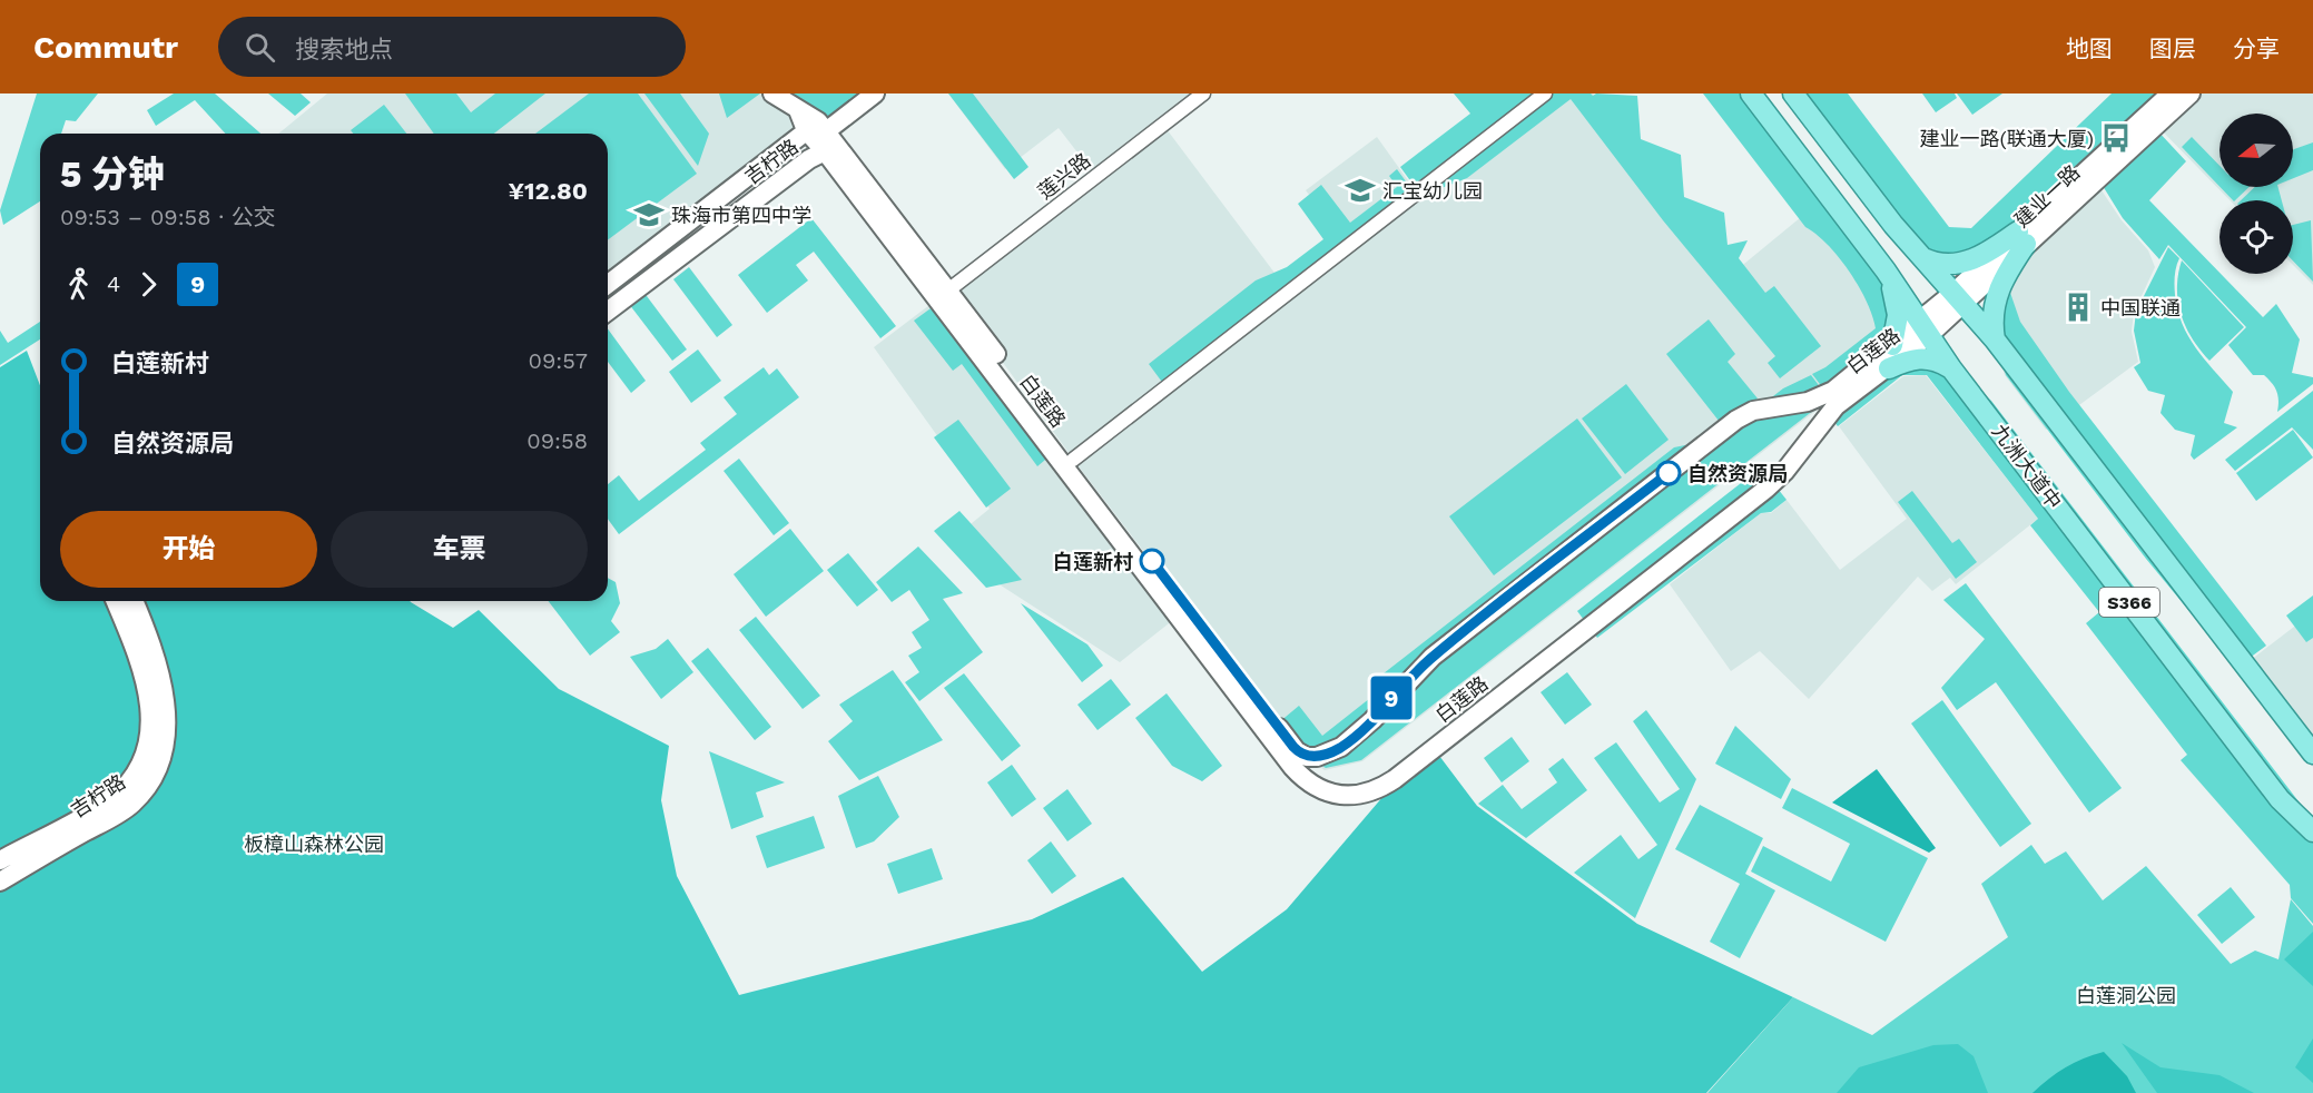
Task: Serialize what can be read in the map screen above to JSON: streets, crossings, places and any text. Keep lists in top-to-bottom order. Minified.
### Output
{"streets":{"main road":["吉柠路","建业一路","白莲路","九洲大道中","S366"],"street":["莲兴路"]},"crossings":[["吉柠路","白莲路"],["莲兴路","白莲路"],["建业一路","白莲路"],["建业一路","S366"],["白莲路","九洲大道中"],["白莲路","S366"]],"parks":["板樟山森林公园","白莲洞公园"],"places":{"bus stop":["建业一路(联通大厦)"],"school or university":["汇宝幼儿园","珠海市第四中学"],"building":["中国联通"],"other":["自然资源局","白莲新村"]},"lines":["bus line 9"],"north":"left","page":{"header":"Commutr","search":"搜索地点","nav":["地图","图层","分享"],"on_map":"9","heading":["5 分钟","09:53 – 09:58 · 公交","¥12.80"],"legs":["4","9"],"list":[{"name":"白莲新村","value":"09:57"},{"name":"自然资源局","value":"09:58"}],"buttons":["开始","车票"]}}
